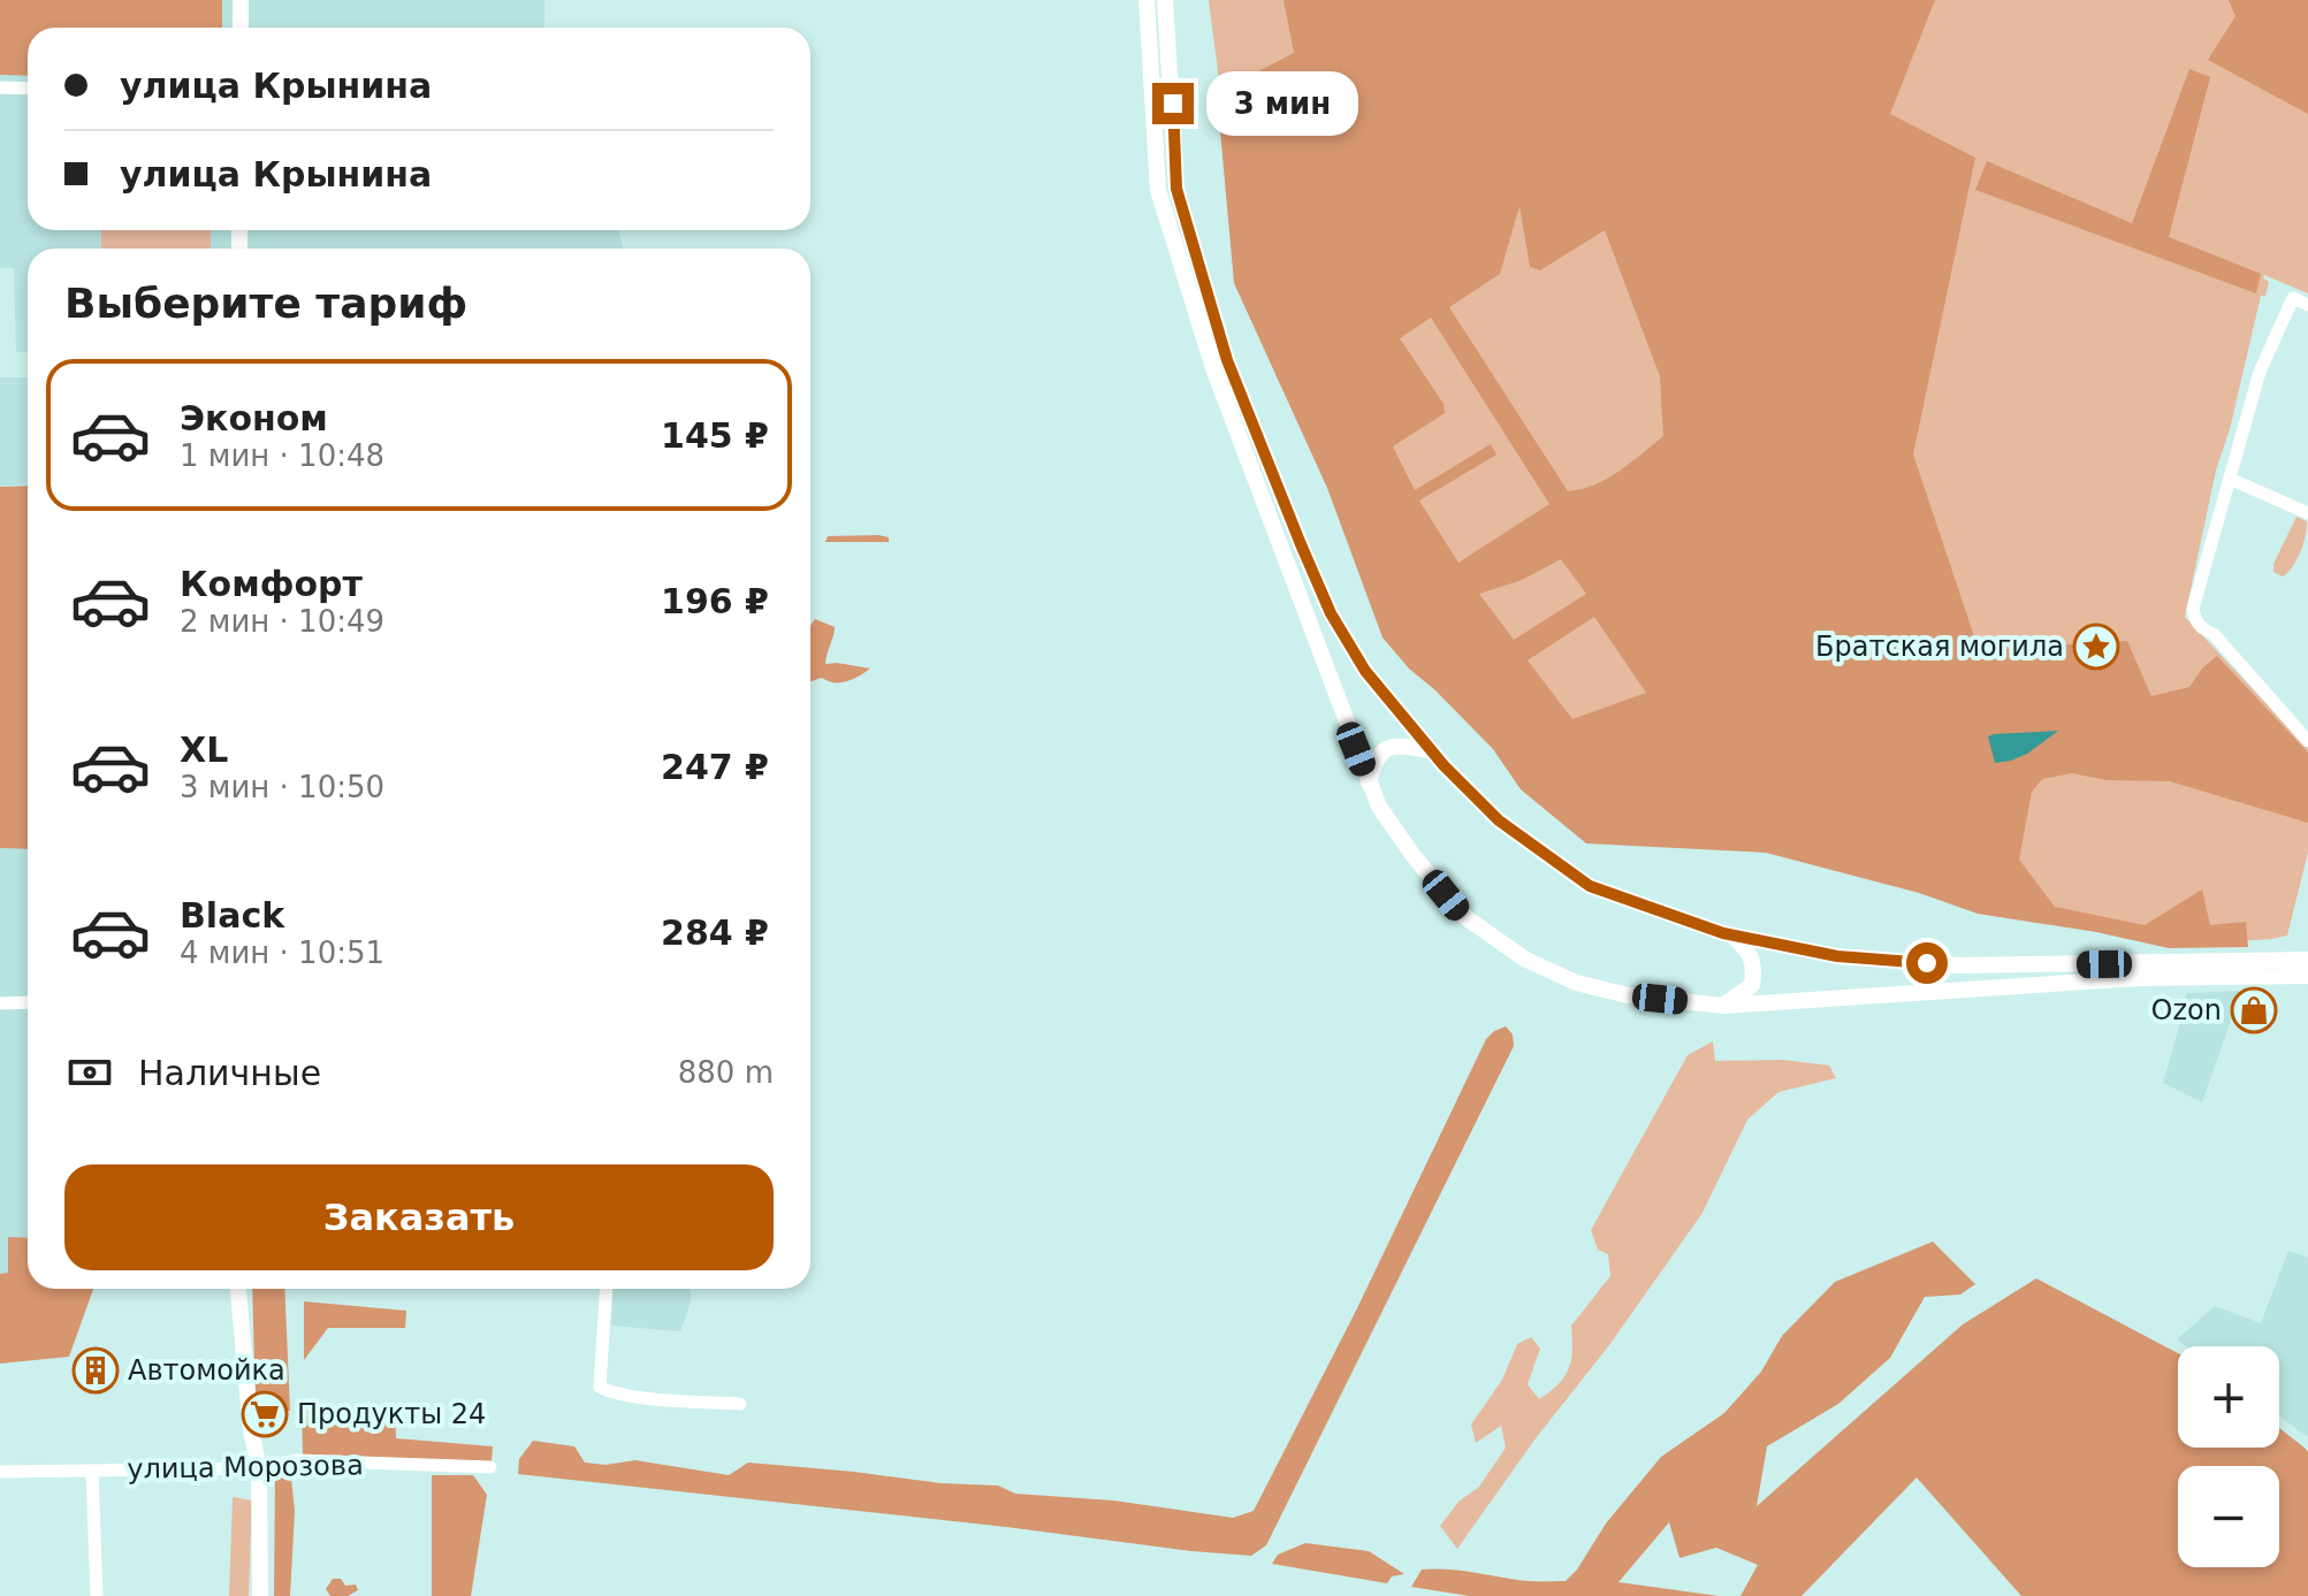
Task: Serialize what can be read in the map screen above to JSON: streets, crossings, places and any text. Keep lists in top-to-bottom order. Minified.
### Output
{"streets":{"street":["улица Морозова"]},"places":{"place":["Братская могила"],"shop":["Ozon"],"building":["Автомойка"],"supermarket":["Продукты 24"]},"page":{"banner":["улица Крынина","улица Крынина"],"bubble":"3 мин","heading":"Выберите тариф","list":[{"name":"Эконом","note":"1 мин · 10:48","value":"145 ₽"},{"name":"Комфорт","note":"2 мин · 10:49","value":"196 ₽"},{"name":"XL","note":"3 мин · 10:50","value":"247 ₽"},{"name":"Black","note":"4 мин · 10:51","value":"284 ₽"}],"pay":["Наличные","880 m"],"buttons":"Заказать","map_buttons":["+","−"]}}
